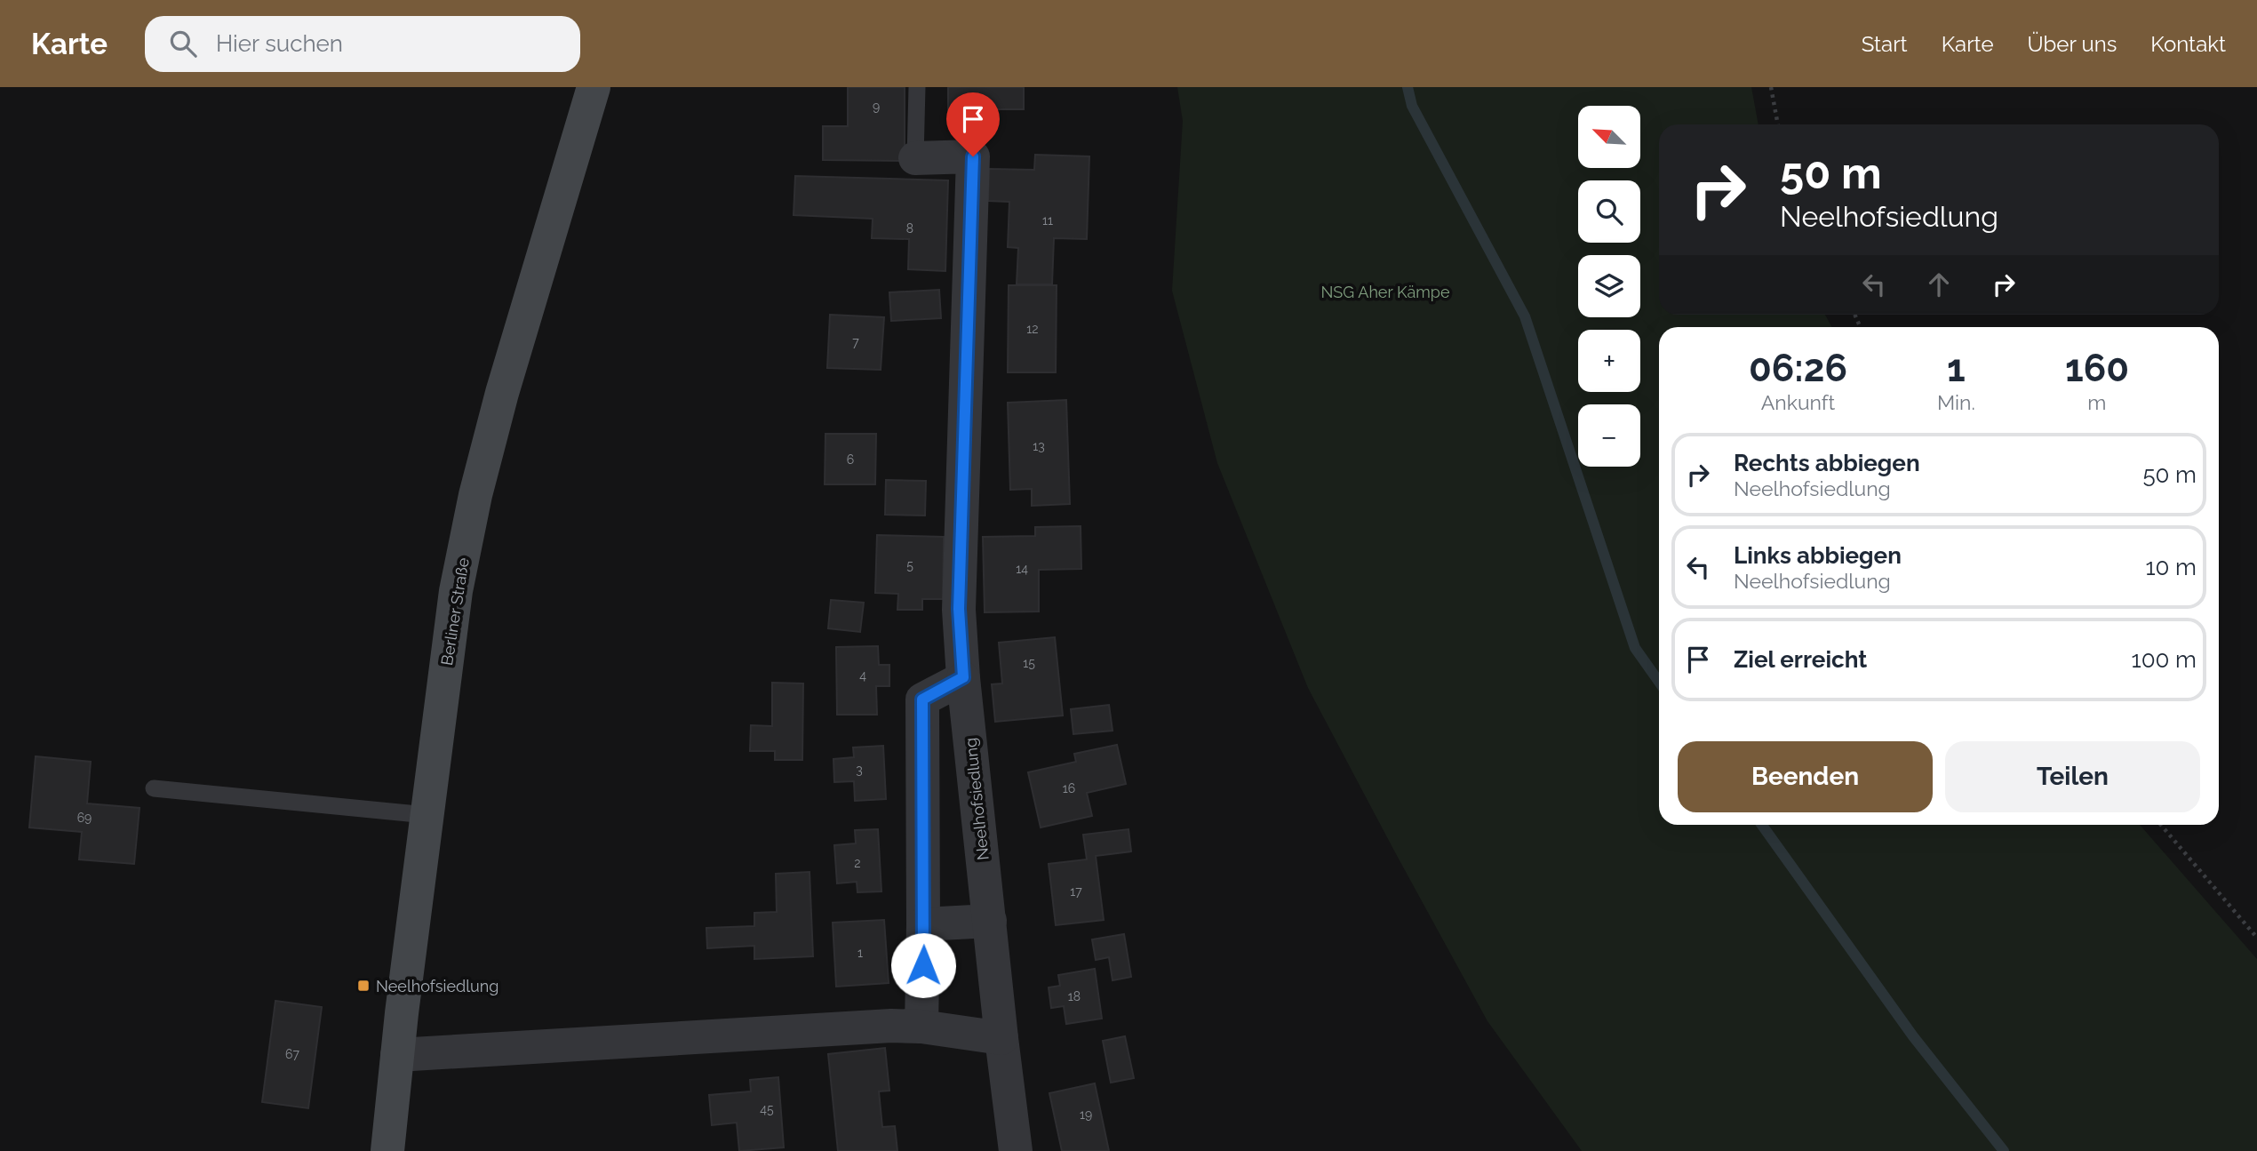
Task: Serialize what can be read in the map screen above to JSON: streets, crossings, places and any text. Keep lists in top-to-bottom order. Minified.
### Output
{"streets":{"main road":["Berliner Straße"],"street":["Neelhofsiedlung"]},"parks":["NSG Aher Kämpe"],"places":{"transit":["Neelhofsiedlung"]},"house_numbers":["9","11","8","12","7","13","6","5","14","15","4","3","16","69","2","17","1","18","67","45","19"],"north":"top left","page":{"header":"Karte","search":"Hier suchen","nav":["Start","Karte","Über uns","Kontakt"],"map_buttons":["+","−"],"turn":["50 m","Neelhofsiedlung"],"eta":["06:26","Ankunft","1","Min.","160","m"],"list":[{"name":"Rechts abbiegen","note":"Neelhofsiedlung","value":"50 m"},{"name":"Links abbiegen","note":"Neelhofsiedlung","value":"10 m"},{"name":"Ziel erreicht","value":"100 m"}],"buttons":["Beenden","Teilen"]}}
